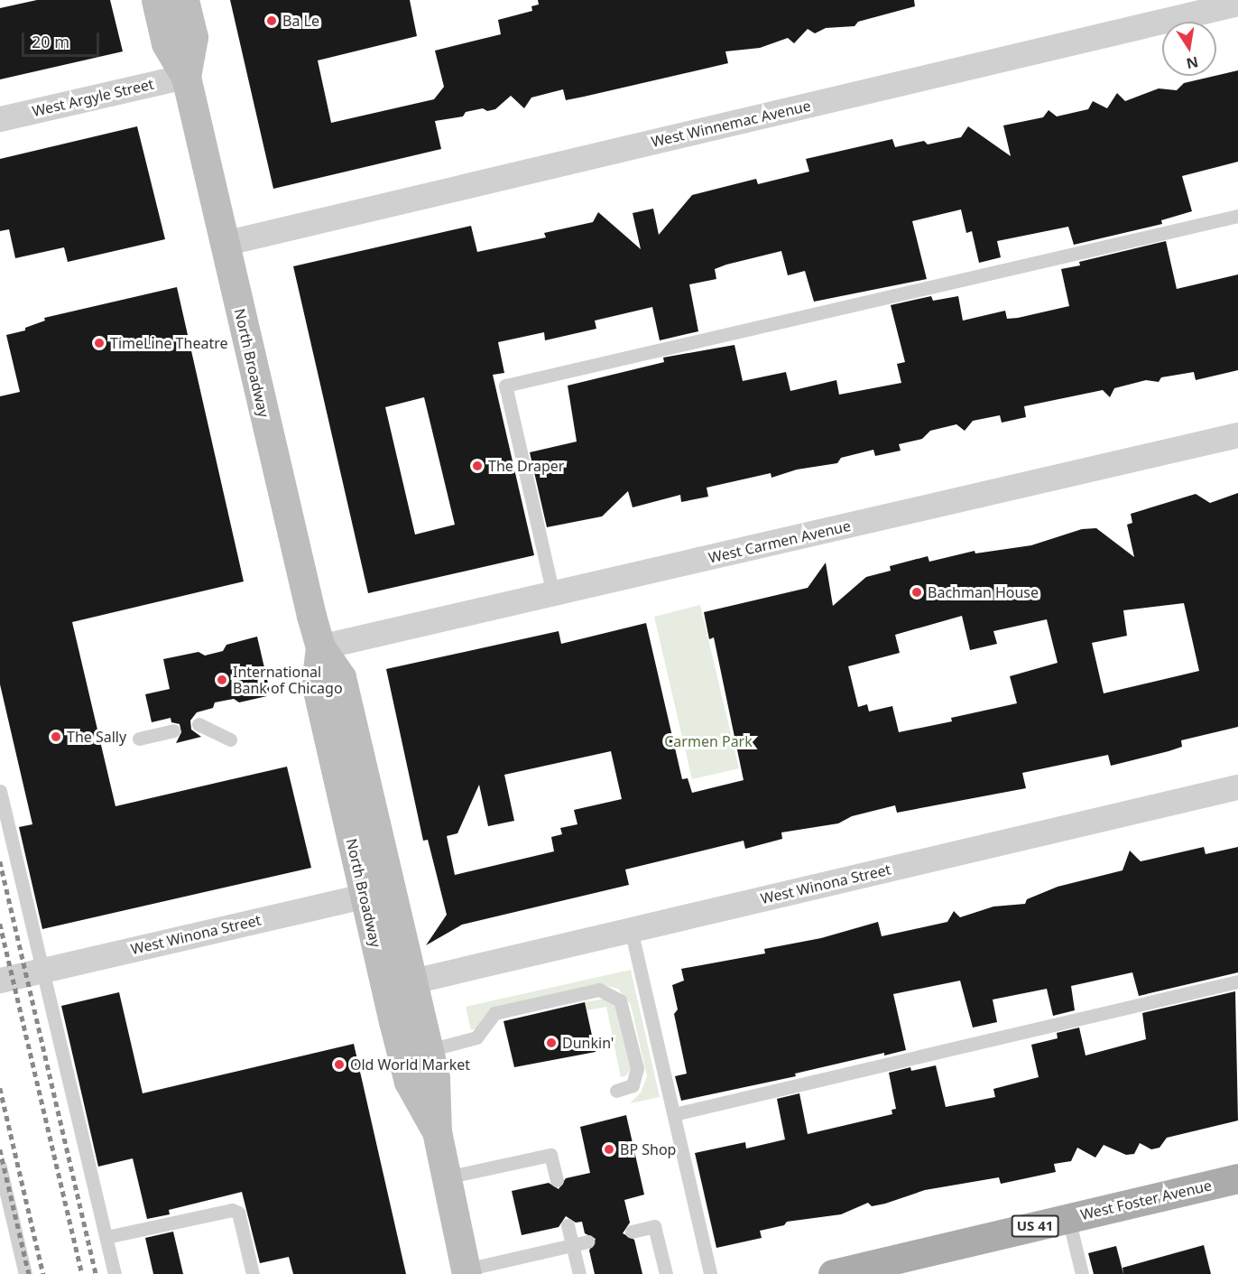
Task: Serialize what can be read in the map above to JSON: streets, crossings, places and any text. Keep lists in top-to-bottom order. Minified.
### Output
{"streets":{"main road":["North Broadway","West Foster Avenue","US 41"],"street":["West Argyle Street","West Winnemac Avenue","West Carmen Avenue","West Winona Street"]},"crossings":[["West Argyle Street","North Broadway"],["West Winnemac Avenue","North Broadway"],["North Broadway","West Carmen Avenue"],["North Broadway","West Winona Street"]],"parks":["Carmen Park"],"places":["Ba Le","TimeLine Theatre","The Draper","Bachman House","International Bank of Chicago","The Sally","Dunkin'","Old World Market","BP Shop"],"scale_bar":"20 m","north":"bottom"}
